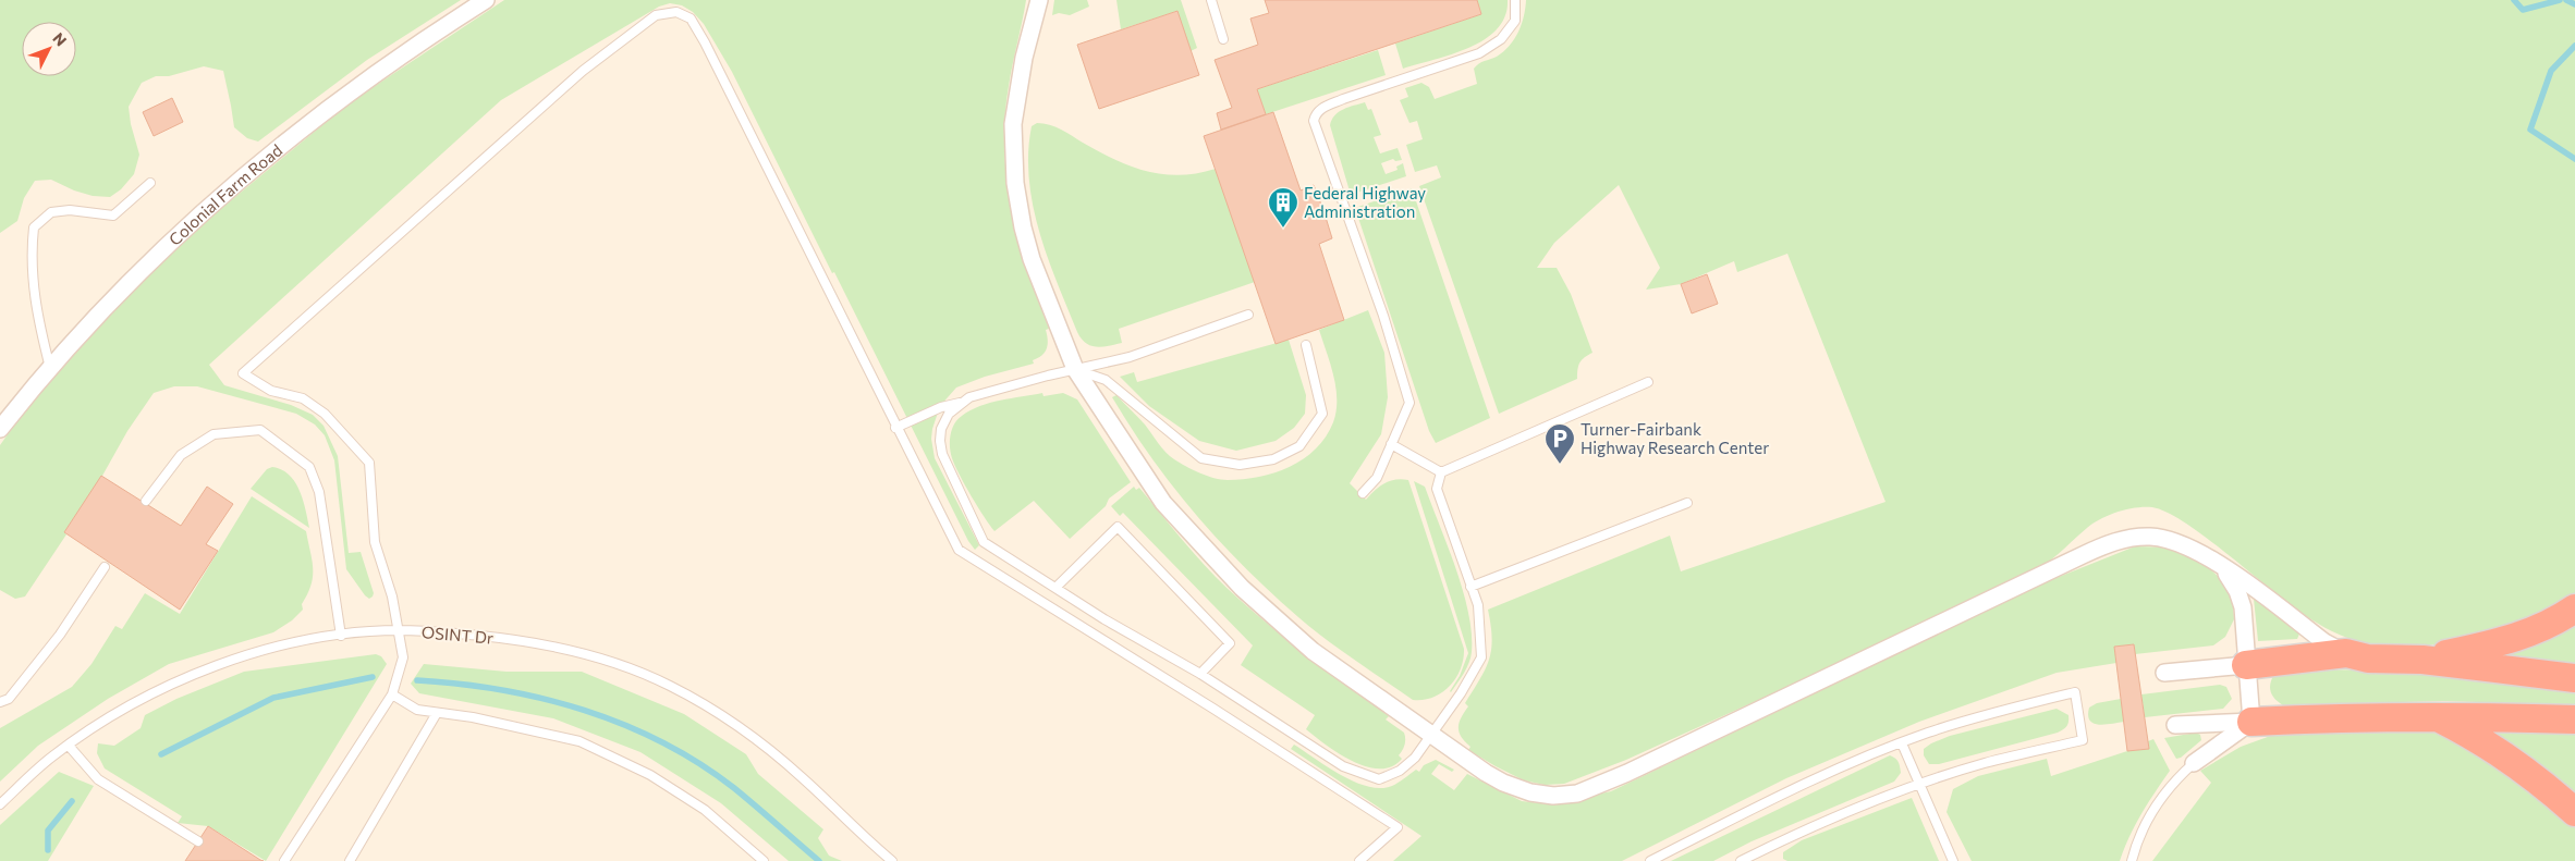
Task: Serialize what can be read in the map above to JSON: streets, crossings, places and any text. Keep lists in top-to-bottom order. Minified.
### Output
{"streets":{"street":["Colonial Farm Road"],"lane":["OSINT Dr"]},"places":{"building":["Federal Highway Administration"],"parking":["Turner-Fairbank Highway Research Center"]},"north":"top right"}
